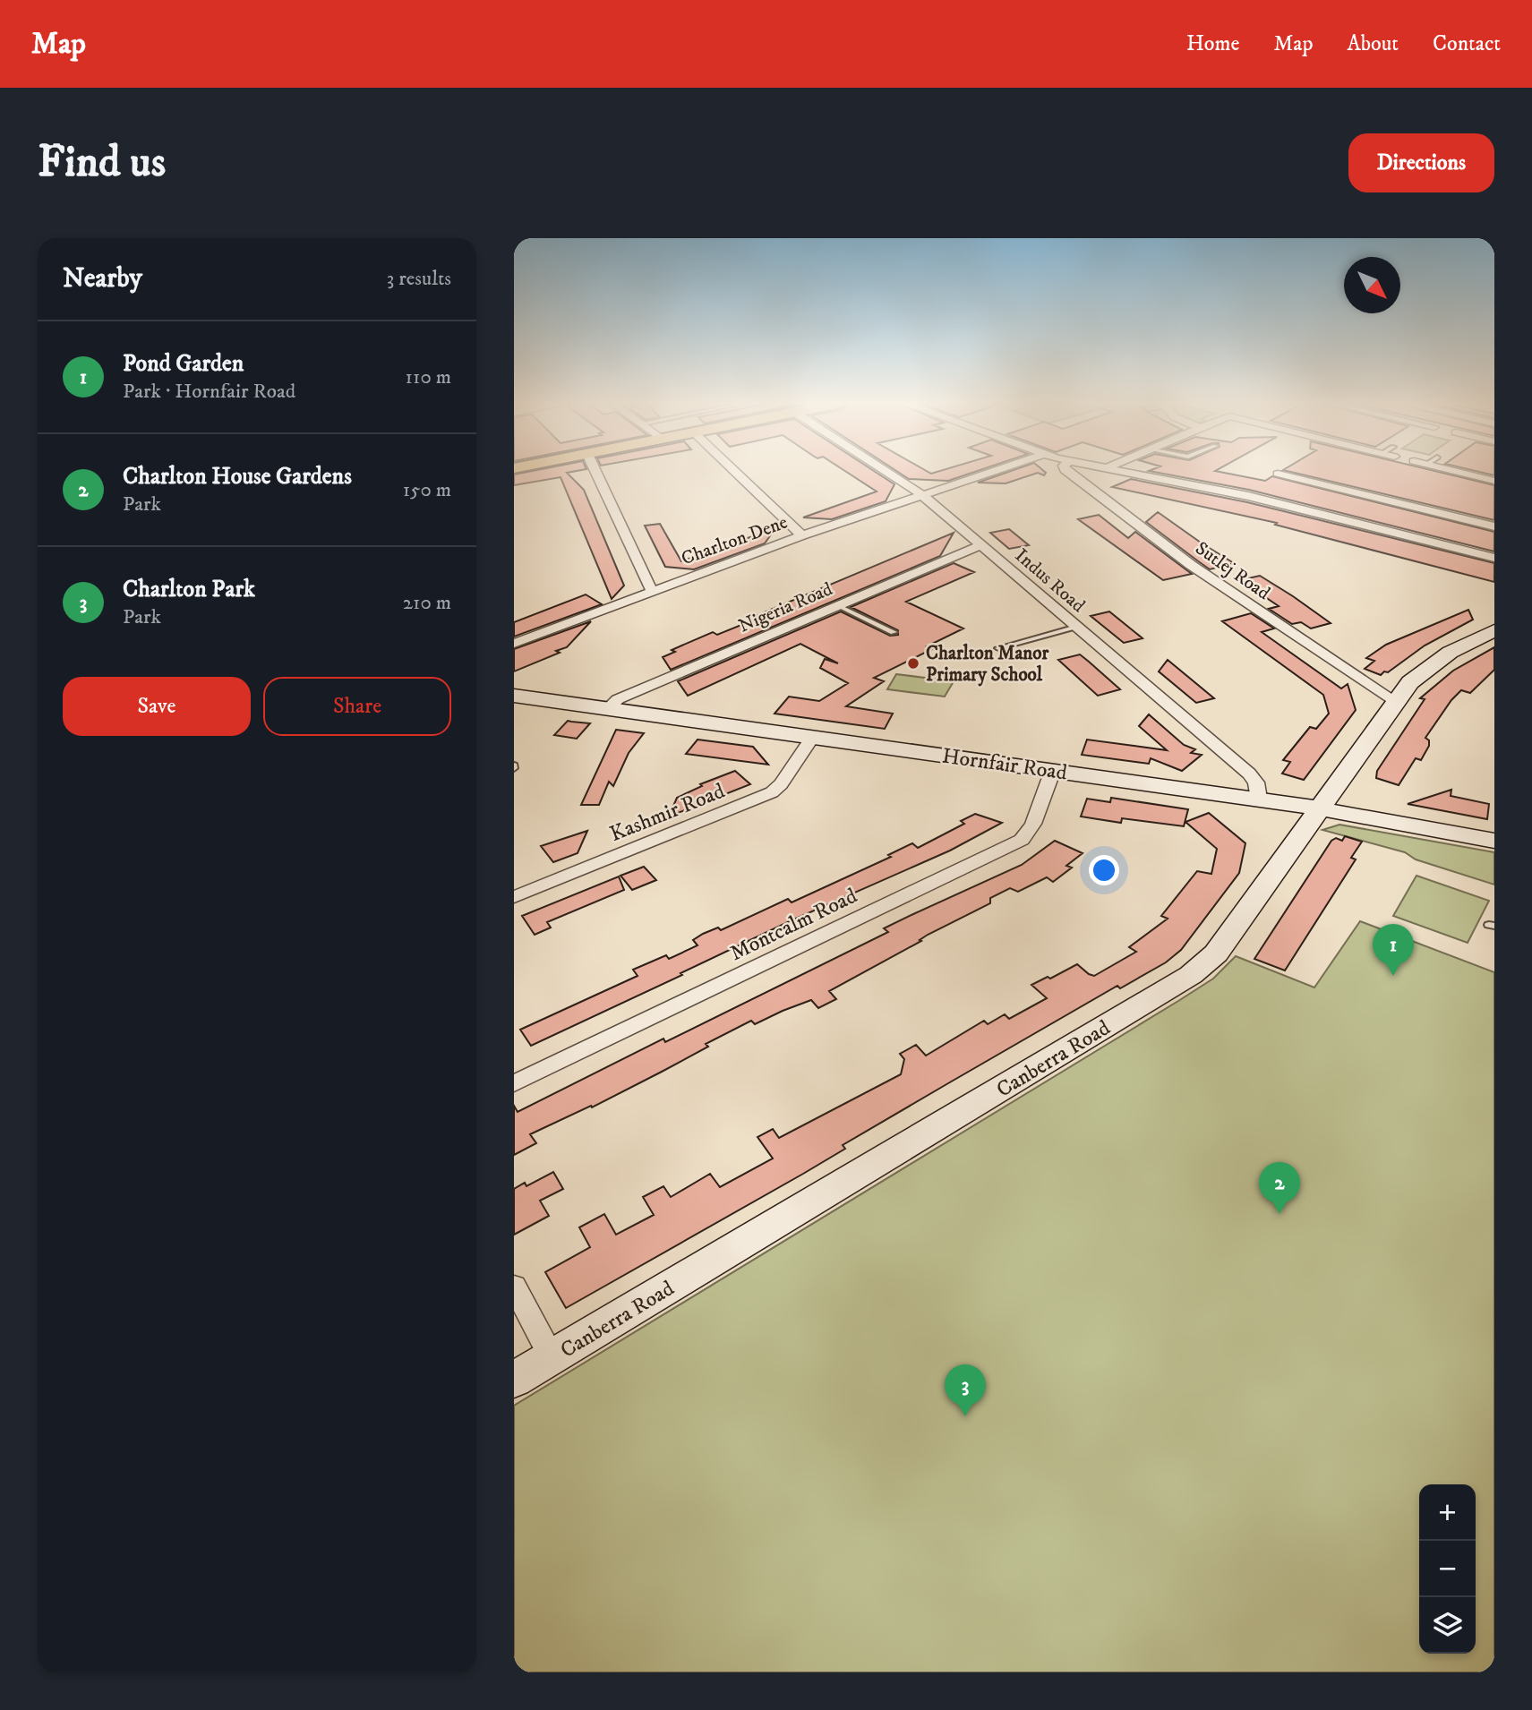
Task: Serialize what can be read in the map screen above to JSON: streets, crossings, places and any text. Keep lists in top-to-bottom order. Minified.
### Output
{"streets":{"street":["Charlton Dene","Sutlej Road","Indus Road","Nigeria Road","Hornfair Road","Kashmir Road","Montcalm Road","Canberra Road"]},"crossings":[["Charlton Dene","Indus Road"],["Sutlej Road","Canberra Road"],["Indus Road","Nigeria Road"],["Indus Road","Hornfair Road"],["Nigeria Road","Hornfair Road"],["Hornfair Road","Kashmir Road"],["Hornfair Road","Montcalm Road"],["Hornfair Road","Canberra Road"]],"places":["Charlton Manor Primary School"],"north":"bottom right","page":{"header":"Map","nav":["Home","Map","About","Contact"],"buttons":["Directions",["Save","Share"]],"title":"Find us","heading":["Nearby","3 results"],"list":[{"mark":"1","name":"Pond Garden","note":"Park · Hornfair Road","value":"110 m"},{"mark":"2","name":"Charlton House Gardens","note":"Park","value":"150 m"},{"mark":"3","name":"Charlton Park","note":"Park","value":"210 m"}],"pins":["1","2","3"],"map_buttons":["+","−"]}}
